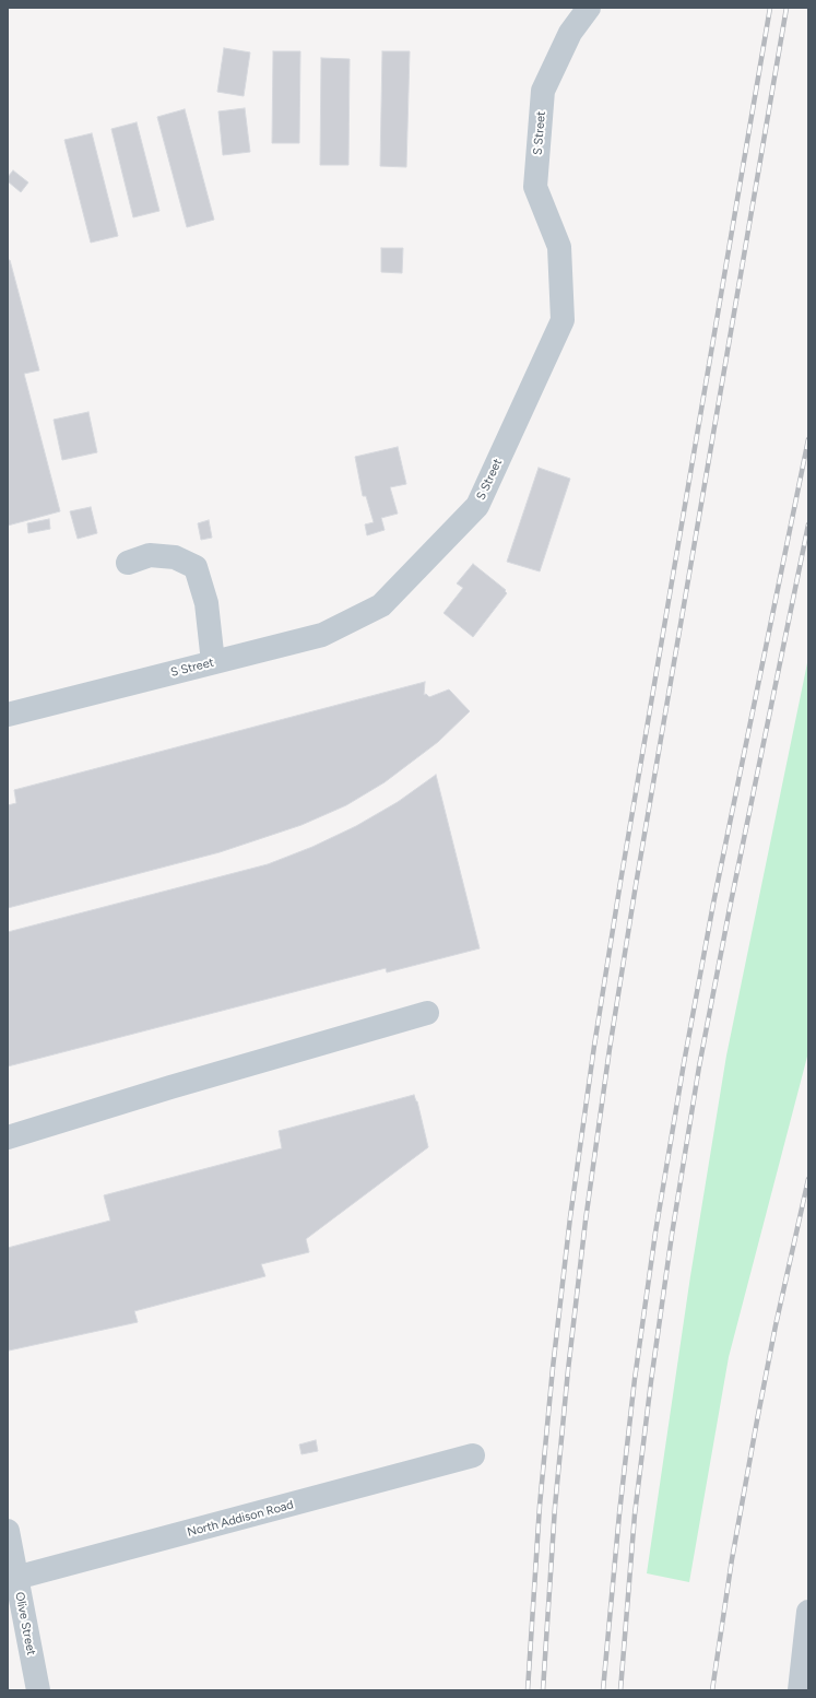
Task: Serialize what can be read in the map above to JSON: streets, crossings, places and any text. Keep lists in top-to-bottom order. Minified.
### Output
{"streets":{"street":["S Street","North Addison Road","Olive Street"]},"crossings":[["North Addison Road","Olive Street"]]}
